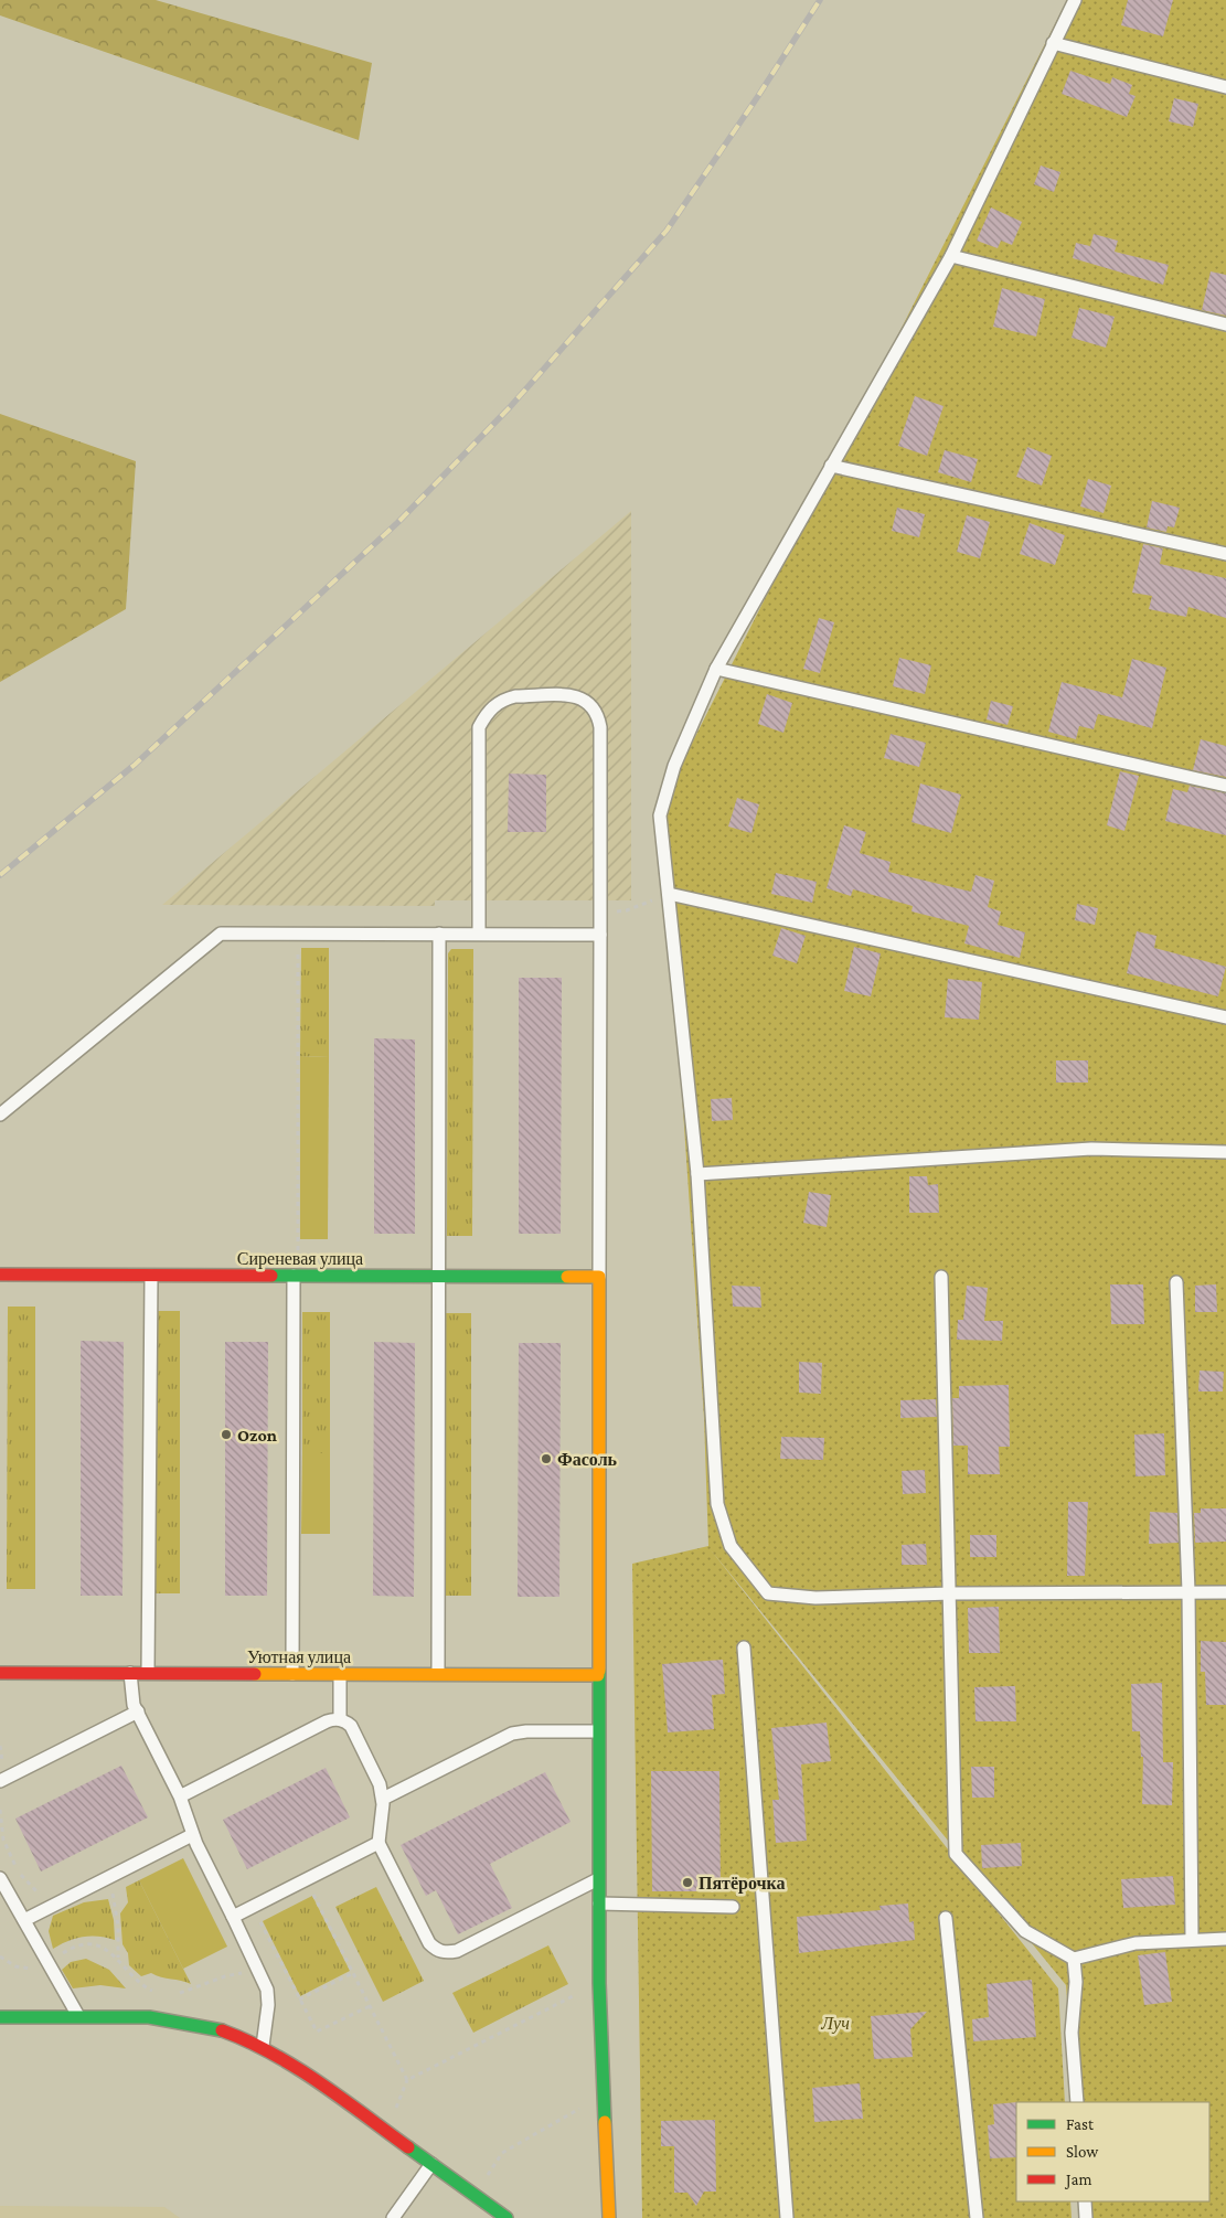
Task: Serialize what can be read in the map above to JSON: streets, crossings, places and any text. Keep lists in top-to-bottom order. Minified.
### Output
{"streets":{"street":["Сиреневая улица","Уютная улица"]},"parks":["Луч"],"places":["Ozon","Фасоль","Пятёрочка"],"legend":["Fast","Slow","Jam"]}
